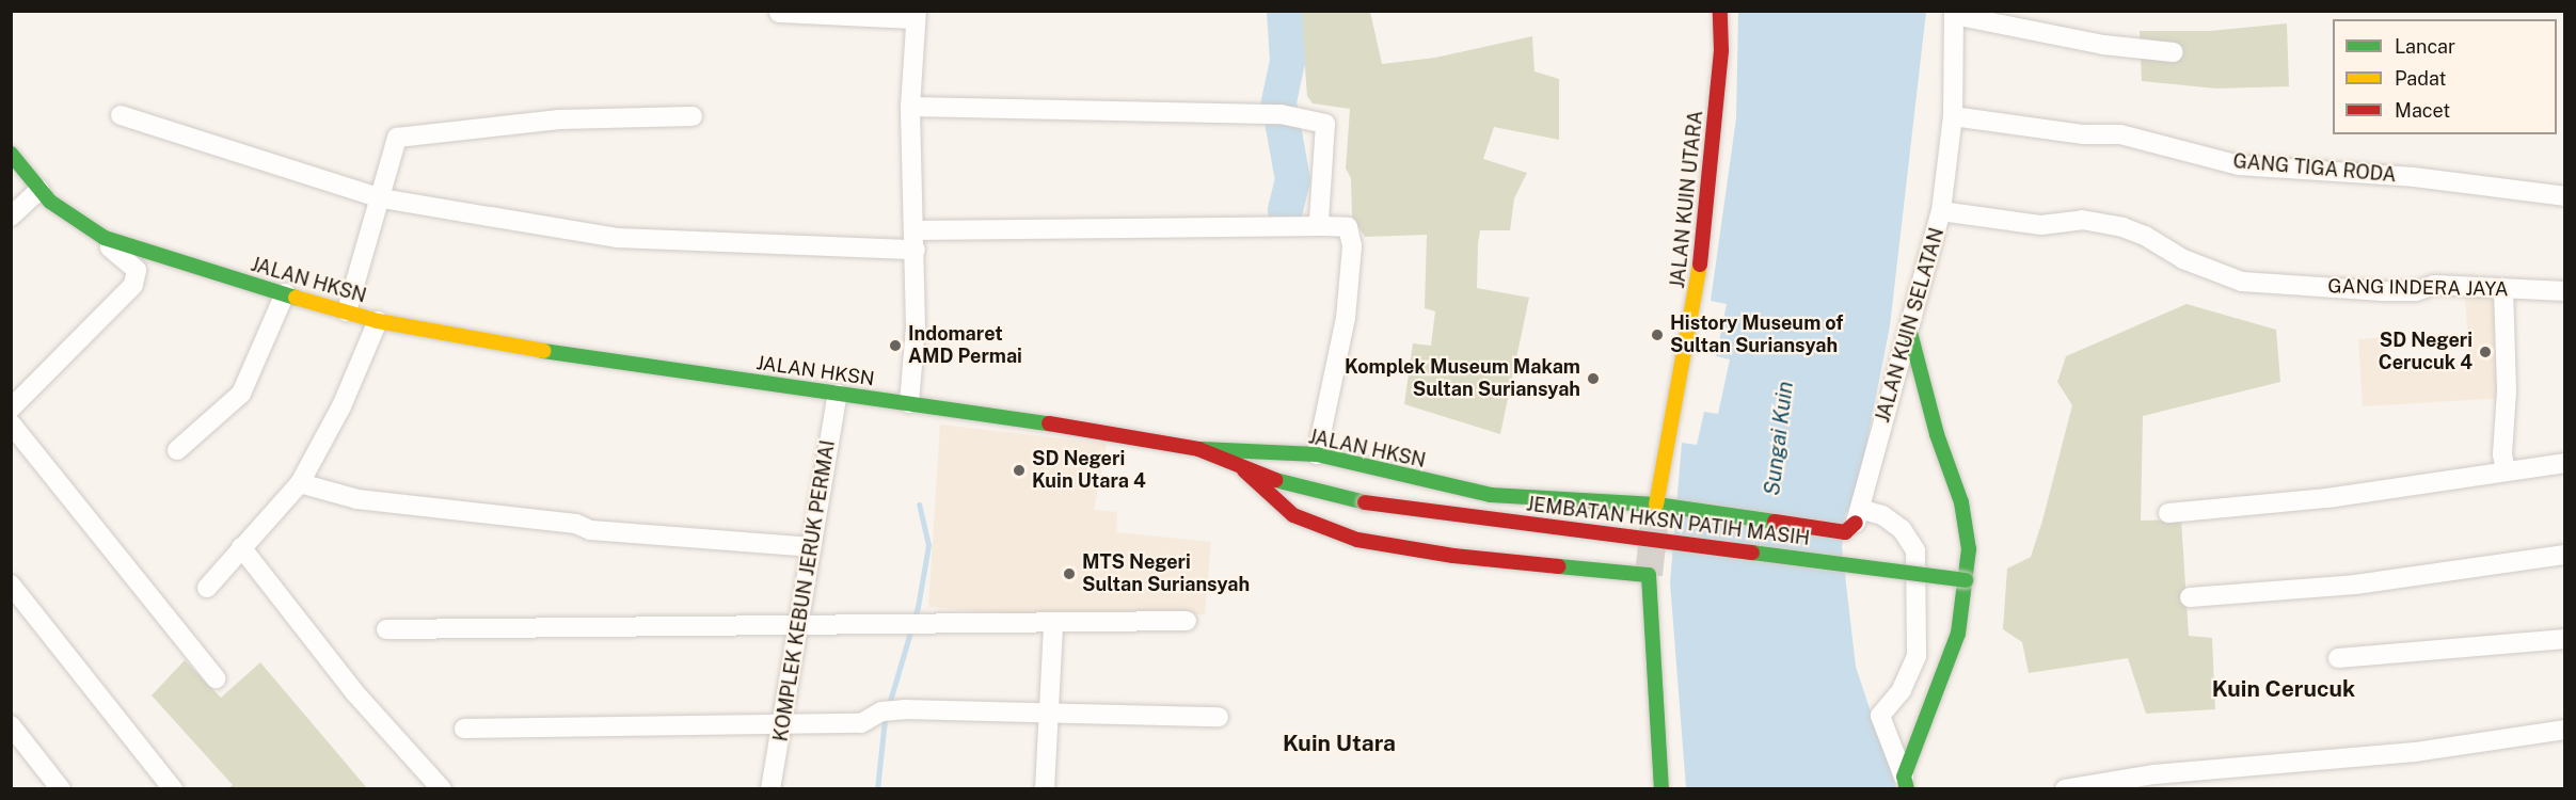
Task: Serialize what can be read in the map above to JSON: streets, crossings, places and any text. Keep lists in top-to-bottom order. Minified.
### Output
{"streets":{"main road":["JALAN KUIN UTARA","JALAN HKSN","JEMBATAN HKSN PATIH MASIH"],"street":["GANG TIGA RODA","GANG INDERA JAYA","JALAN KUIN SELATAN","KOMPLEK KEBUN JERUK PERMAI"]},"crossings":[["GANG TIGA RODA","JALAN KUIN SELATAN"],["JALAN KUIN UTARA","JALAN HKSN"],["JALAN HKSN","JALAN KUIN SELATAN"],["JALAN HKSN","KOMPLEK KEBUN JERUK PERMAI"],["GANG INDERA JAYA","JALAN KUIN SELATAN"]],"districts":["Kuin Cerucuk","Kuin Utara"],"water":["Sungai Kuin"],"places":["History Museum of Sultan Suriansyah","Indomaret AMD Permai","SD Negeri Cerucuk 4","Komplek Museum Makam Sultan Suriansyah","SD Negeri Kuin Utara 4","MTS Negeri Sultan Suriansyah"],"legend":["Lancar","Padat","Macet"]}
